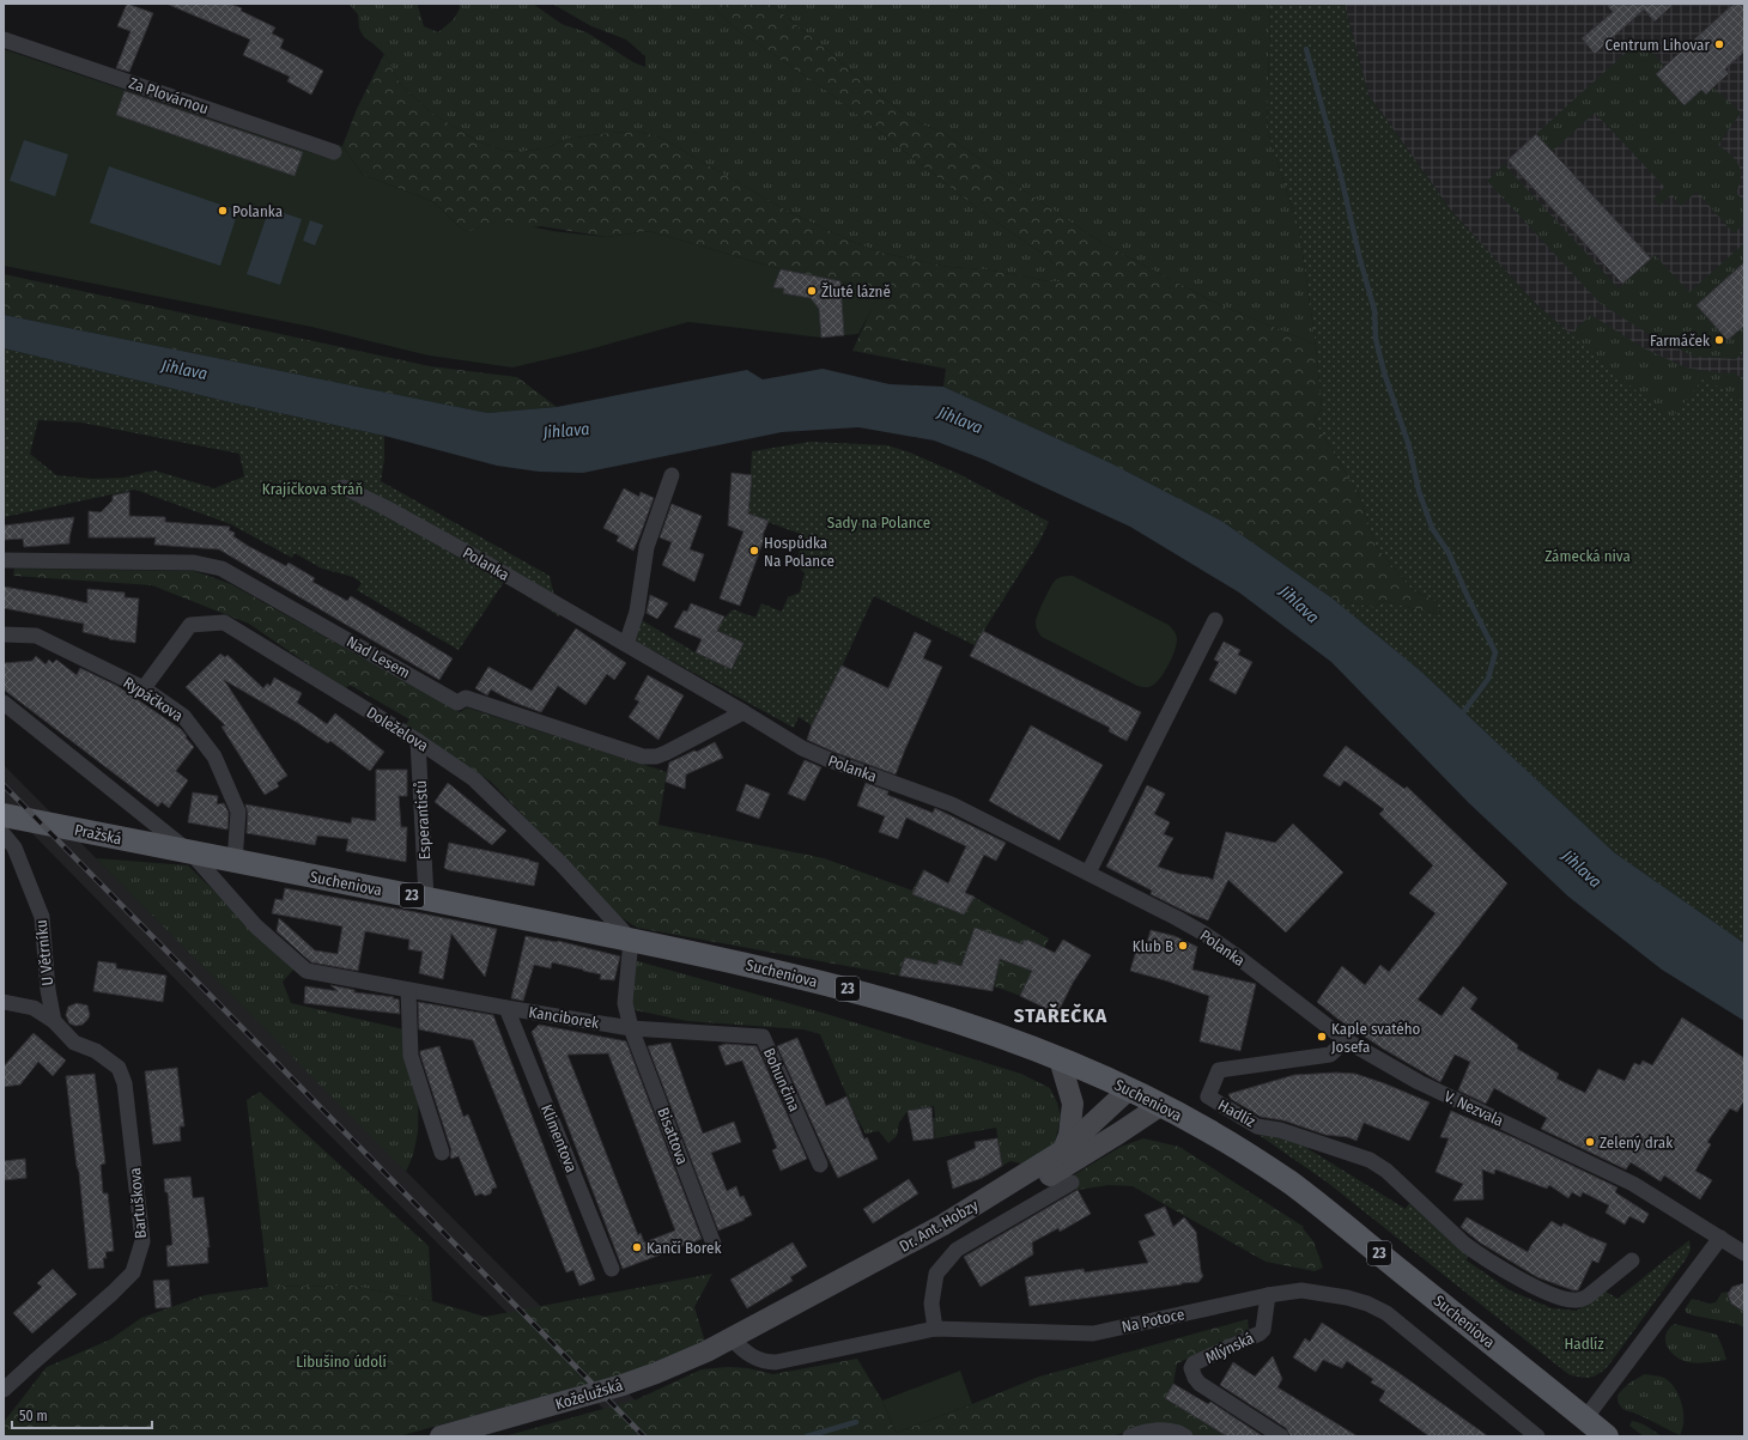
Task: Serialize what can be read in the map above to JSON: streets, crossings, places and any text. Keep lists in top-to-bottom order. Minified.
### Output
{"streets":{"main road":["Pražská","Sucheniova","23","Dr. Ant. Hobzy","Koželužská"],"street":["Za Plovárnou","Polanka","Nad Lesem","Rypáčkova","Doleželova","Esperantistů","U Větrníku","Kanciborek","Bohunčina","V. Nezvala","Hadlíz","Bisattova","Klimentova","Bartuškova","Na Potoce","Mlýnská"]},"crossings":[["Polanka","Nad Lesem"],["Polanka","V. Nezvala"],["Polanka","Hadlíz"],["Rypáčkova","Doleželova"],["Rypáčkova","Sucheniova"],["Doleželova","Esperantistů"],["Doleželova","Sucheniova"],["Esperantistů","Sucheniova"],["Pražská","Sucheniova"],["Pražská","Kanciborek"],["Sucheniova","Kanciborek"],["Sucheniova","Dr. Ant. Hobzy"],["U Větrníku","Bartuškova"],["Kanciborek","Bohunčina"],["Kanciborek","Bisattova"],["Kanciborek","Klimentova"],["Bohunčina","Bisattova"],["V. Nezvala","Hadlíz"],["Dr. Ant. Hobzy","Na Potoce"],["Dr. Ant. Hobzy","Koželužská"],["Na Potoce","Mlýnská"],["Na Potoce","Koželužská"]],"districts":["STAŘEČKA"],"water":["Jihlava"],"parks":["Krajíčkova stráň","Sady na Polance","Zámecká niva","Hadlíz","Libušino údolí"],"places":["Centrum Lihovar","Polanka","Žluté lázně","Farmáček","Hospůdka Na Polance","Klub B","Kaple svatého Josefa","Zelený drak","Kančí Borek"],"scale_bar":"50 m"}
